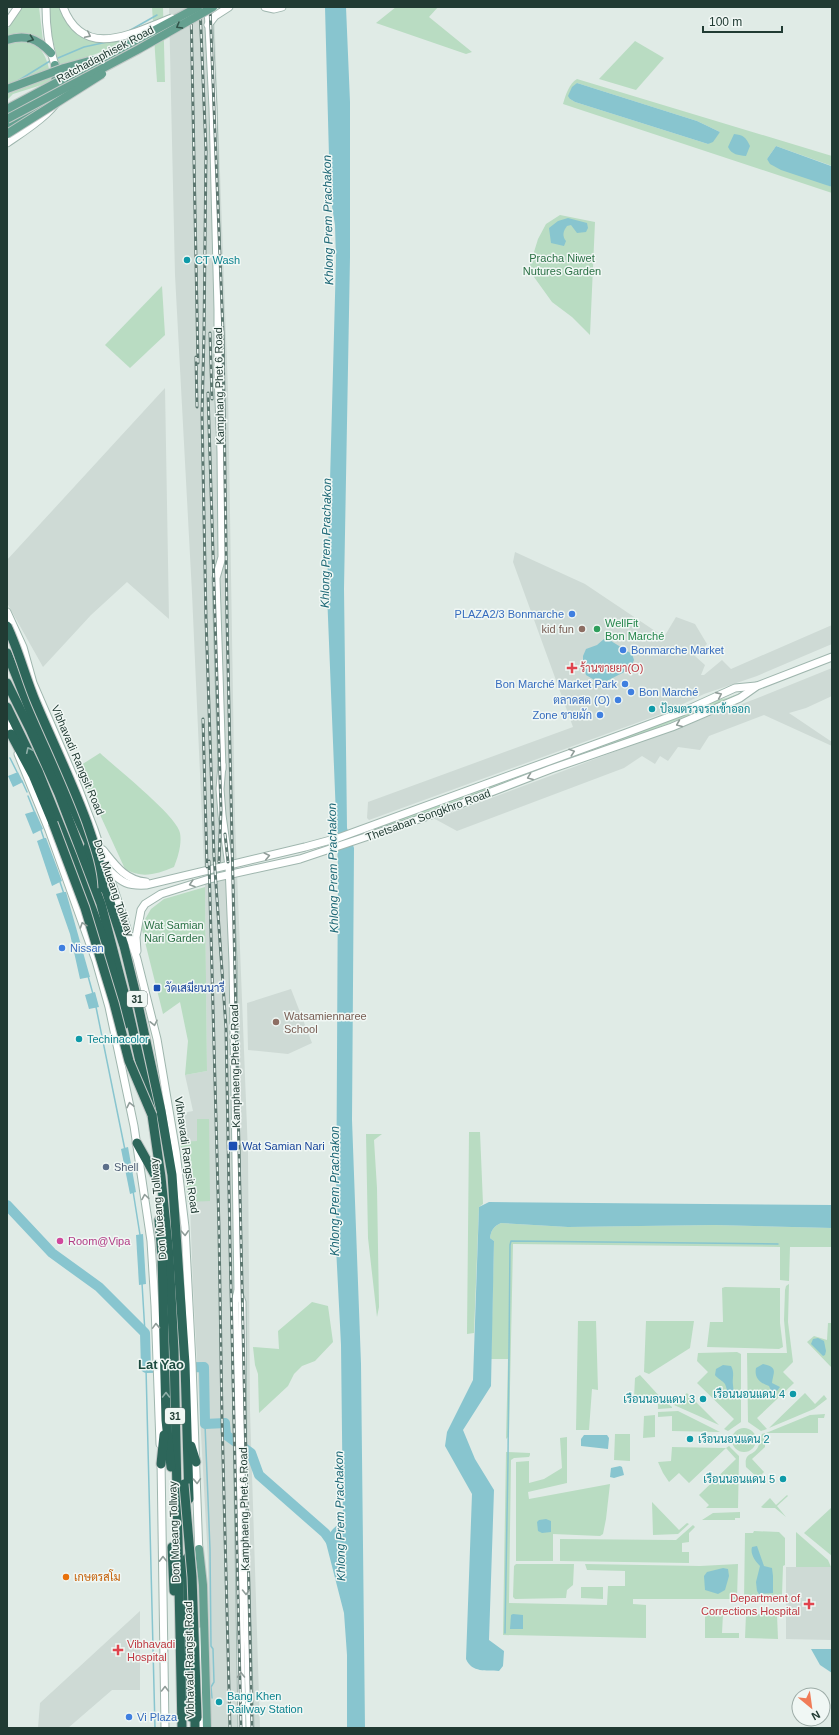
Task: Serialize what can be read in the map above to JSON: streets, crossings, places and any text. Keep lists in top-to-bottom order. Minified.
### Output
{"streets":{"highway":["Vibhavadi Rangsit Road","Don Mueang Tollway","31"],"main road":["Ratchadaphisek Road"],"street":["Kamphang Phet 6 Road","Thetsaban Songkhro Road","Kamphaeng Phet 6 Road"]},"crossings":[["Kamphang Phet 6 Road","Thetsaban Songkhro Road"],["Kamphang Phet 6 Road","Kamphaeng Phet 6 Road"],["Vibhavadi Rangsit Road","Thetsaban Songkhro Road"],["Vibhavadi Rangsit Road","31"],["Thetsaban Songkhro Road","Kamphaeng Phet 6 Road"]],"districts":["Lat Yao"],"water":["Khlong Prem Prachakon"],"parks":["Pracha Niwet Nutures Garden","Wat Samian Nari Garden"],"places":{"other":["CT Wash","PLAZA2/3 Bonmarche","kid fun","WellFit Bon Marché","Bonmarche Market","Bon Marché Market Park","Bon Marché","ตลาดสด (O)","ป้อมตรวจรถเข้าออก","Zone ขายผัก","Nissan","Watsamiennaree School","Techinacolor","Shell","Room@Vipa","เรือนนอนแดน 4","เรือนนอนแดน 3","เรือนนอนแดน 2","เรือนนอนแดน 5","เกษตรสโม","Bang Khen Railway Station","Vi Plaza"],"health":["ร้านขายยา(O)","Department of Corrections Hospital","Vibhavadi Hospital"],"transit":["วัดเสมียนนารี","Wat Samian Nari"]},"scale_bar":"100 m","north":"bottom right"}
